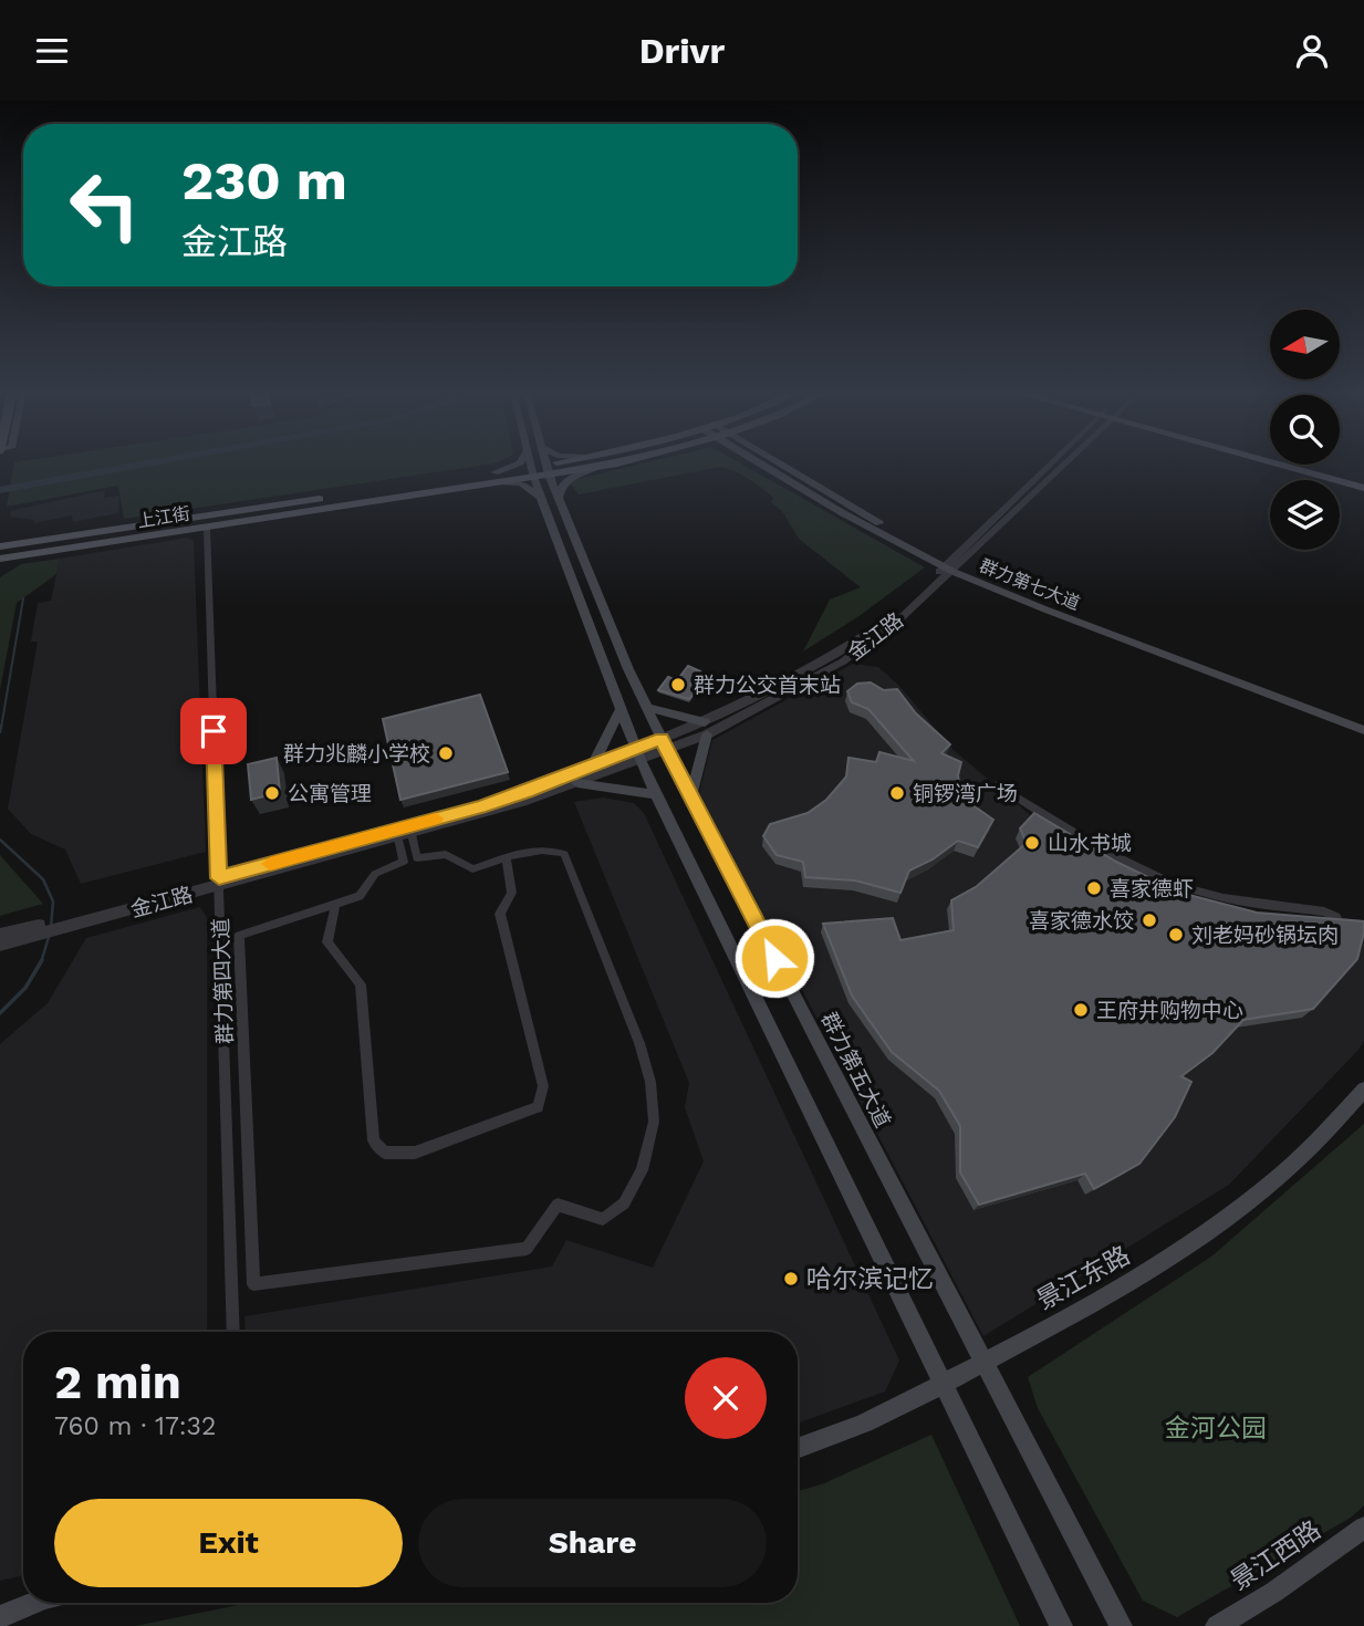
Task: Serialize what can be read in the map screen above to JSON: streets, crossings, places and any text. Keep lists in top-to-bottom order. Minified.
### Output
{"streets":{"main road":["上江街","群力第七大道","群力第五大道","景江东路","景江西路"],"street":["金江路","群力第四大道"]},"crossings":[["上江街","群力第四大道"],["群力第七大道","金江路"],["金江路","群力第四大道"],["金江路","群力第五大道"],["群力第五大道","景江东路"]],"parks":["金河公园"],"places":["群力公交首末站","群力兆麟小学校","公寓管理","铜锣湾广场","山水书城","喜家德虾","喜家德水饺","刘老妈砂锅坛肉","王府井购物中心","哈尔滨记忆"],"north":"left","page":{"header":"Drivr","turn":["230 m","金江路"],"heading":["2 min","760 m · 17:32"],"buttons":["Exit","Share"]}}
